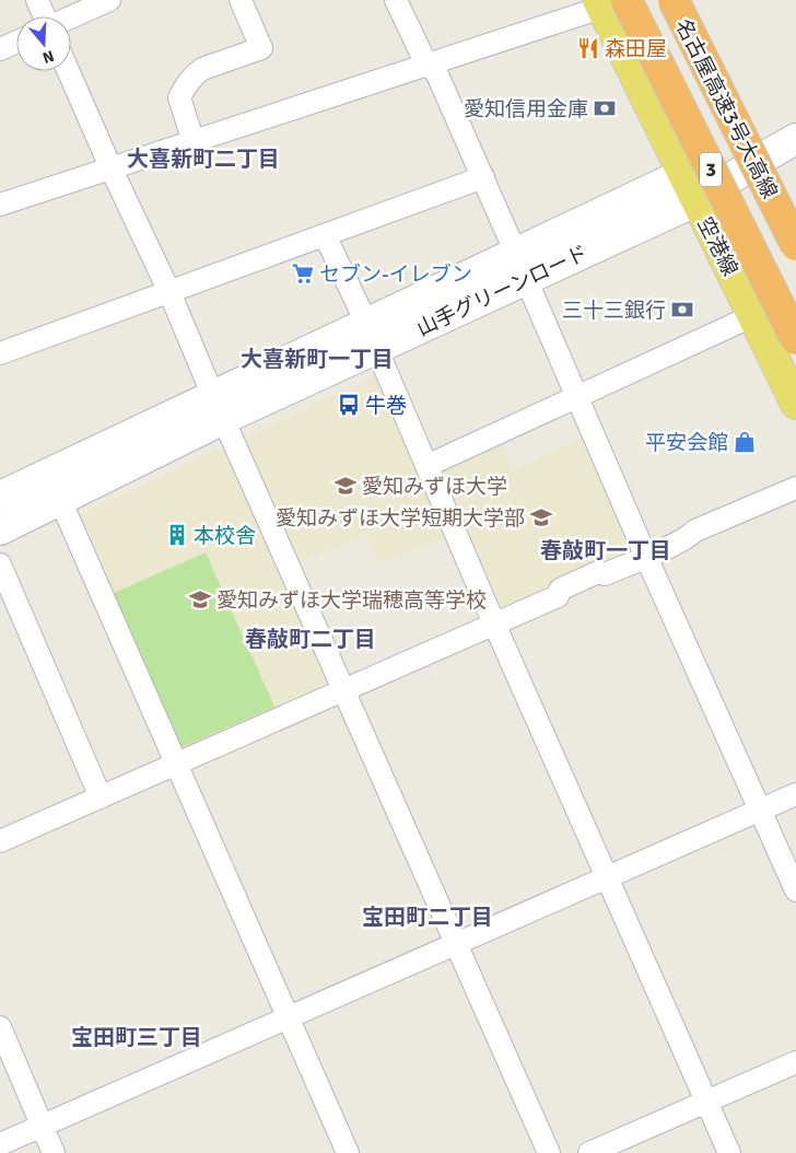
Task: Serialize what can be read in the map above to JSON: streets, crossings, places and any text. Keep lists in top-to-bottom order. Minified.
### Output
{"streets":{"highway":["名古屋高速3号大高線","3"],"main road":["空港線"],"street":["山手グリーンロード"]},"crossings":[["名古屋高速3号大高線","空港線"],["空港線","山手グリーンロード"]],"districts":["大喜新町二丁目","大喜新町一丁目","春敲町一丁目","春敲町二丁目","宝田町二丁目","宝田町三丁目"],"places":{"restaurant":["森田屋"],"bank":["愛知信用金庫","三十三銀行"],"supermarket":["セブン-イレブン"],"bus stop":["牛巻"],"shop":["平安会館"],"school or university":["愛知みずほ大学","愛知みずほ大学短期大学部","愛知みずほ大学瑞穂高等学校"],"building":["本校舎"]},"north":"bottom"}
